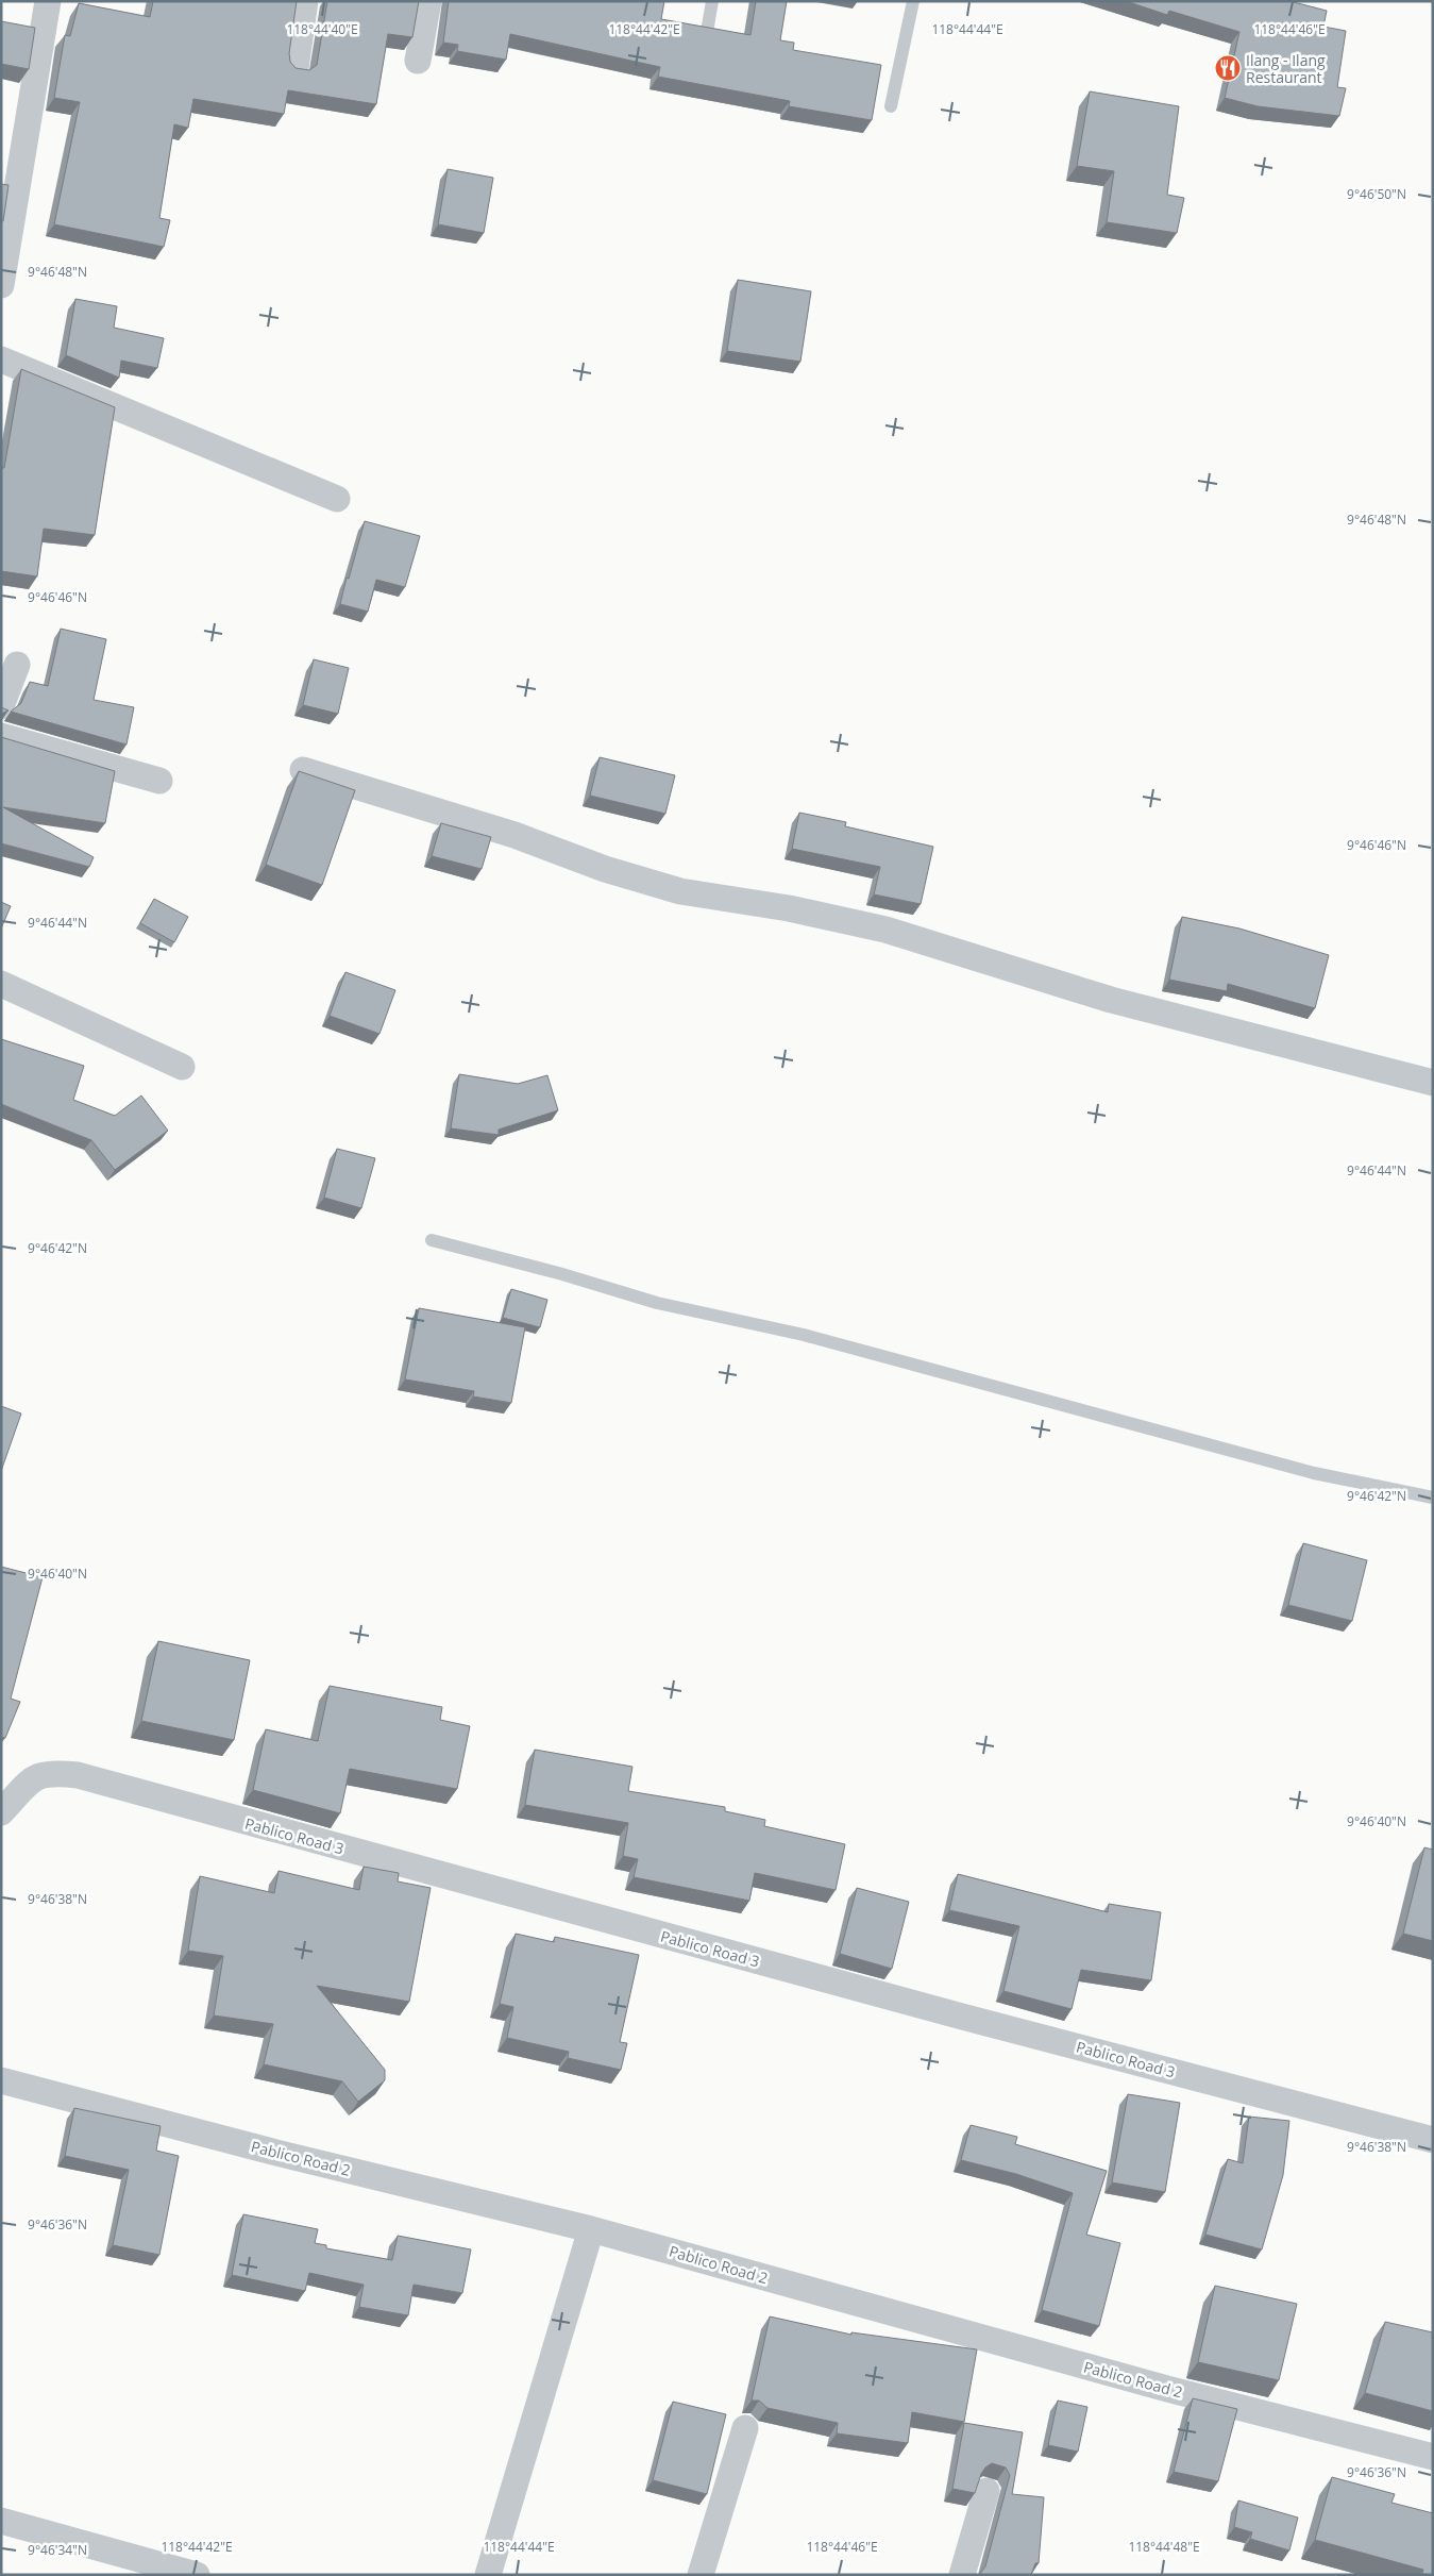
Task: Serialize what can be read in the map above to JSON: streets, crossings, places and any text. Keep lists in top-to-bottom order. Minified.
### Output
{"streets":{"street":["Pablico Road 3","Pablico Road 2"]},"places":{"restaurant":["Ilang - Ilang Restaurant"]},"coordinates":["118°44'40\"E","118°44'42\"E","118°44'44\"E","118°44'46\"E","9°46'50\"N","9°46'48\"N","9°46'46\"N","9°46'44\"N","9°46'42\"N","9°46'40\"N","9°46'38\"N","9°46'36\"N","118°44'48\"E","9°46'34\"N"]}
